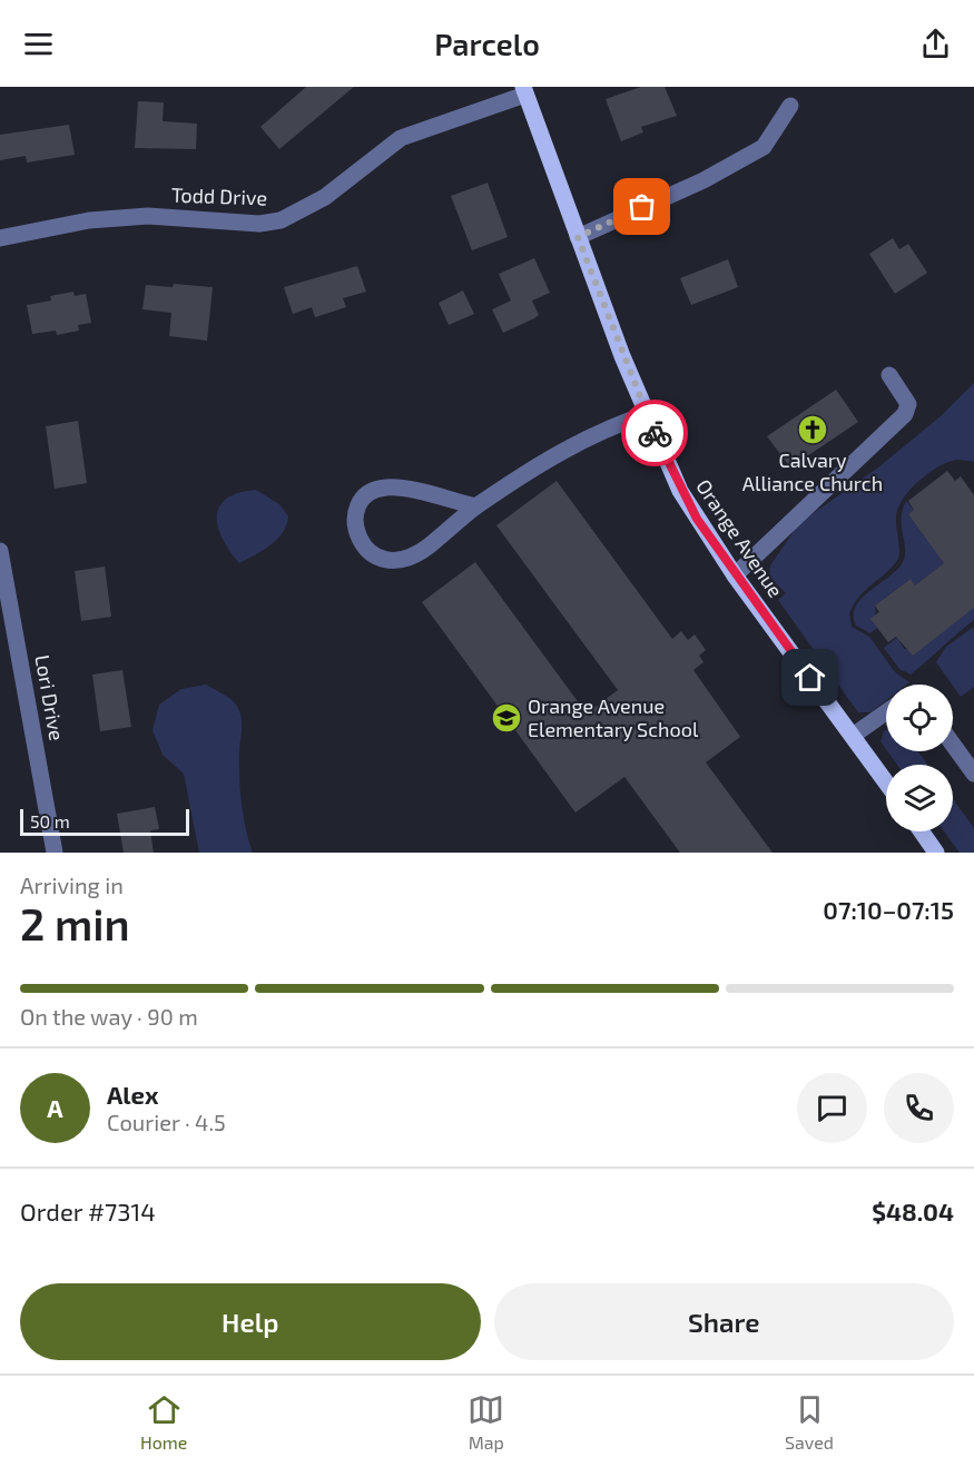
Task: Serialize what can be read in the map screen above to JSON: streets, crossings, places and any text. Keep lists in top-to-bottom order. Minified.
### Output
{"streets":{"main road":["Orange Avenue"],"street":["Todd Drive","Lori Drive"]},"crossings":[["Todd Drive","Orange Avenue"]],"places":{"church":["Calvary Alliance Church"],"school or university":["Orange Avenue Elementary School"]},"scale_bar":"50 m","page":{"header":"Parcelo","scale":"50 m","heading":["2 min","Arriving in","07:10–07:15"],"panel":["Alex","Courier · 4.5","Order #7314","$48.04"],"bar":"On the way · 90 m","round":"A","buttons":["Help","Share"],"tabs":["Home","Map","Saved"]}}
